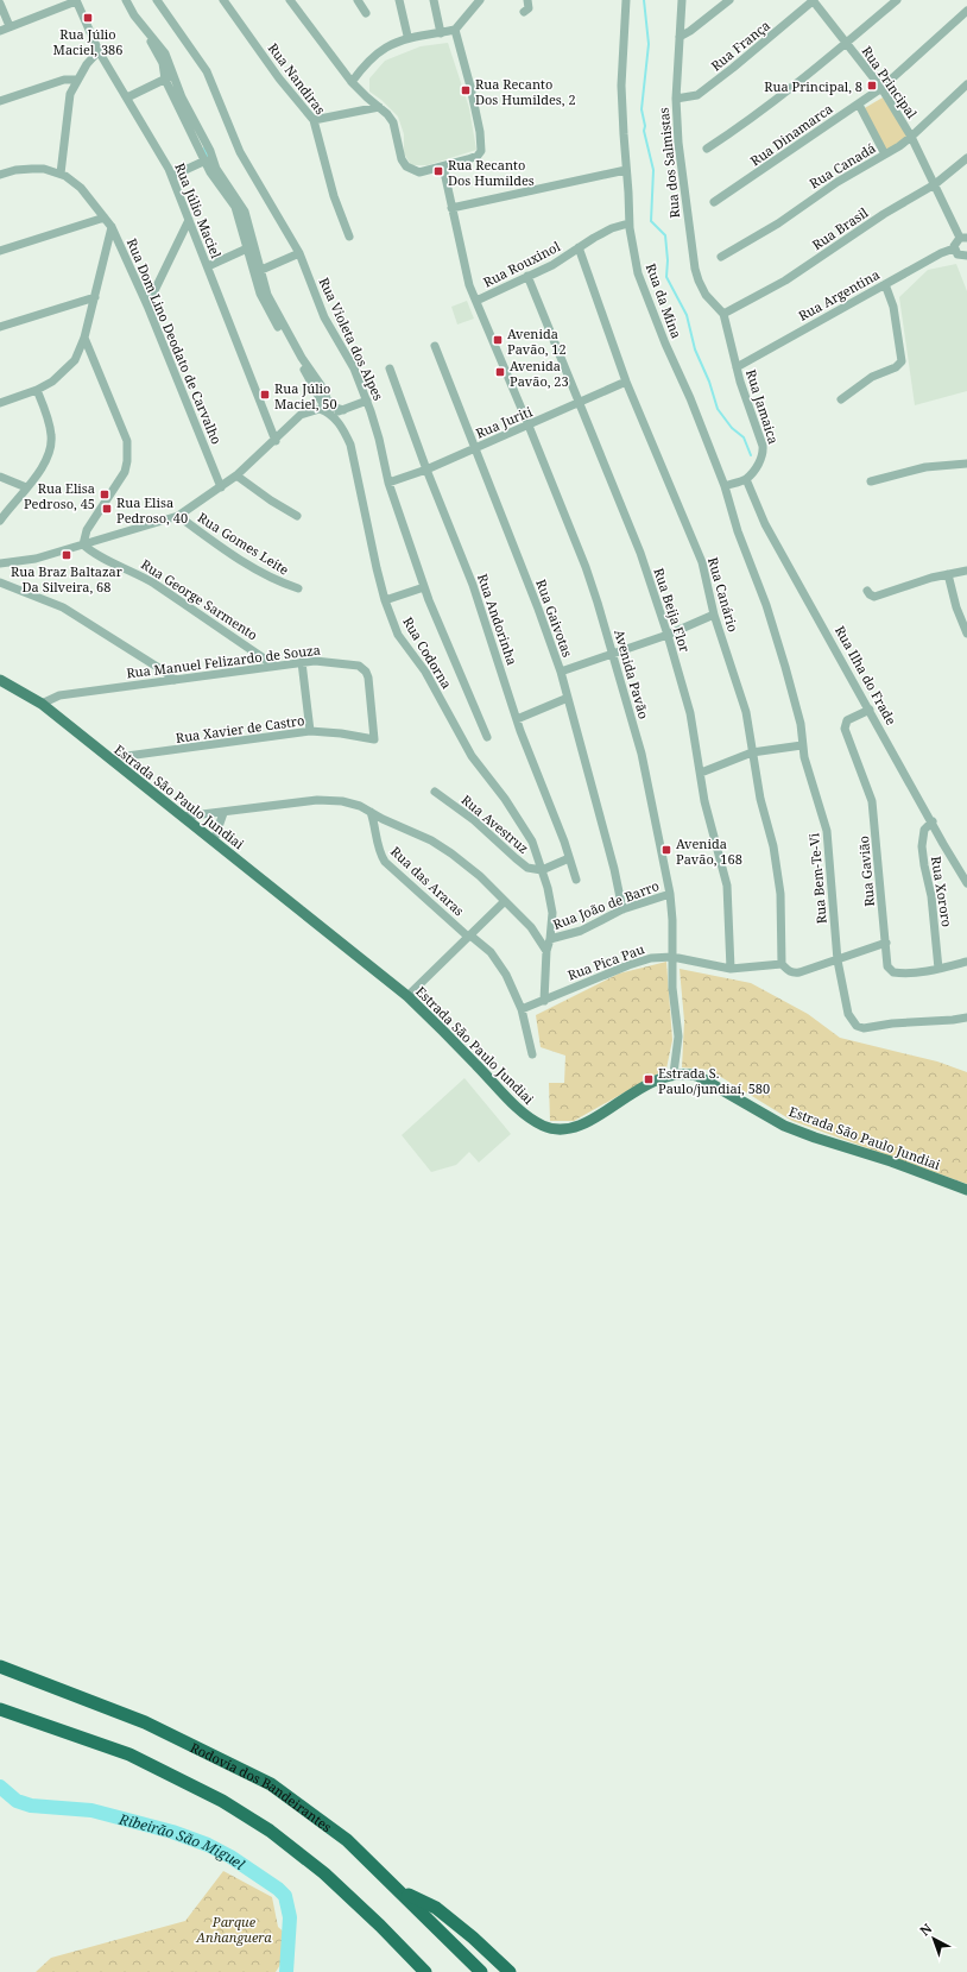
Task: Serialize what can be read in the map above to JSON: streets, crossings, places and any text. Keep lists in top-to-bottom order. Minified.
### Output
{"streets":{"highway":["Rodovia dos Bandeirantes"],"main road":["Estrada São Paulo Jundiai"],"street":["Rua França","Rua Nandiras","Rua Principal","Rua Dinamarca","Rua dos Salmistas","Rua Canadá","Rua Júlio Maciel","Rua Brasil","Rua Rouxinol","Rua Argentina","Rua da Mina","Rua Violeta dos Alpes","Rua Dom Lino Deodato de Carvalho","Rua Jamaica","Rua Juriti","Rua Gomes Leite","Rua Canário","Rua George Sarmento","Rua Beija Flor","Rua Gaivotas","Rua Andorinha","Rua Codorna","Rua Manuel Felizardo de Souza","Avenida Pavão","Rua Ilha do Frade","Rua Xavier de Castro","Rua Avestruz","Rua Gavião","Rua Bem-Te-Vi","Rua das Araras","Rua Xororo","Rua João de Barro","Rua Pica Pau"]},"crossings":[["Rua França","Rua Principal"],["Rua França","Rua dos Salmistas"],["Rua Principal","Rua Dinamarca"],["Rua Principal","Rua Canadá"],["Rua Principal","Rua Brasil"],["Rua dos Salmistas","Rua Brasil"],["Rua dos Salmistas","Rua Jamaica"],["Rua Brasil","Rua Jamaica"],["Rua Rouxinol","Rua da Mina"],["Rua Rouxinol","Rua Canário"],["Rua Rouxinol","Rua Beija Flor"],["Rua Rouxinol","Avenida Pavão"],["Rua Argentina","Rua Jamaica"],["Rua da Mina","Rua Bem-Te-Vi"],["Rua Violeta dos Alpes","Rua Juriti"],["Rua Jamaica","Rua Ilha do Frade"],["Rua Juriti","Rua Canário"],["Rua Juriti","Rua Beija Flor"],["Rua Juriti","Rua Gaivotas"],["Rua Juriti","Rua Andorinha"],["Rua Juriti","Avenida Pavão"],["Rua Canário","Rua Pica Pau"],["Rua George Sarmento","Rua Manuel Felizardo de Souza"],["Rua Beija Flor","Rua Pica Pau"],["Rua Gaivotas","Rua João de Barro"],["Rua Codorna","Rua Avestruz"],["Rua Codorna","Rua João de Barro"],["Rua Manuel Felizardo de Souza","Rua Xavier de Castro"],["Rua Manuel Felizardo de Souza","Estrada São Paulo Jundiai"],["Avenida Pavão","Estrada São Paulo Jundiai"],["Avenida Pavão","Rua João de Barro"],["Avenida Pavão","Rua Pica Pau"],["Rua Ilha do Frade","Rua Gavião"],["Rua Ilha do Frade","Rua Xororo"],["Rua Xavier de Castro","Estrada São Paulo Jundiai"],["Estrada São Paulo Jundiai","Rua João de Barro"],["Rua Gavião","Rua Xororo"],["Rua das Araras","Rua João de Barro"],["Rua das Araras","Rua Pica Pau"]],"water":["Ribeirão São Miguel"],"parks":["Parque Anhanguera"],"places":{"transit":["Rua Júlio Maciel, 386","Rua Principal, 8","Rua Recanto Dos Humildes, 2","Rua Recanto Dos Humildes","Avenida Pavão, 12","Avenida Pavão, 23","Rua Júlio Maciel, 50","Rua Elisa Pedroso, 45","Rua Elisa Pedroso, 40","Rua Braz Baltazar Da Silveira, 68","Avenida Pavão, 168","Estrada S. Paulo/jundiaí, 580"]},"north":"top left"}
